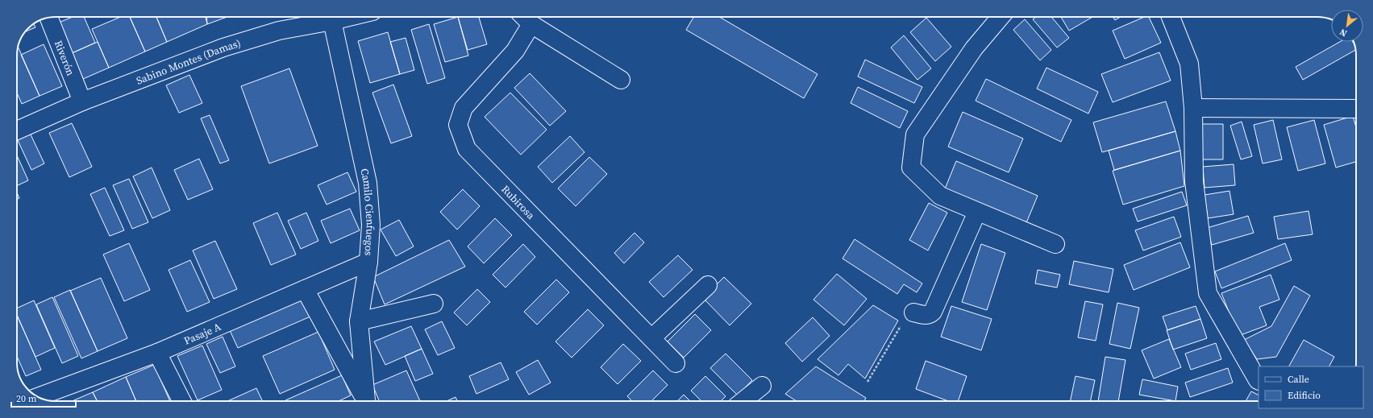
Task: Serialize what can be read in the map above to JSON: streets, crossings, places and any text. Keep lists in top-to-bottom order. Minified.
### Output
{"streets":{"street":["Riverón","Sabino Montes (Damas)","Rubirosa","Camilo Cienfuegos","Pasaje A"]},"crossings":[["Riverón","Sabino Montes (Damas)"],["Sabino Montes (Damas)","Camilo Cienfuegos"],["Camilo Cienfuegos","Pasaje A"]],"legend":["Calle","Edificio"],"scale_bar":"20 m","north":"bottom left"}
